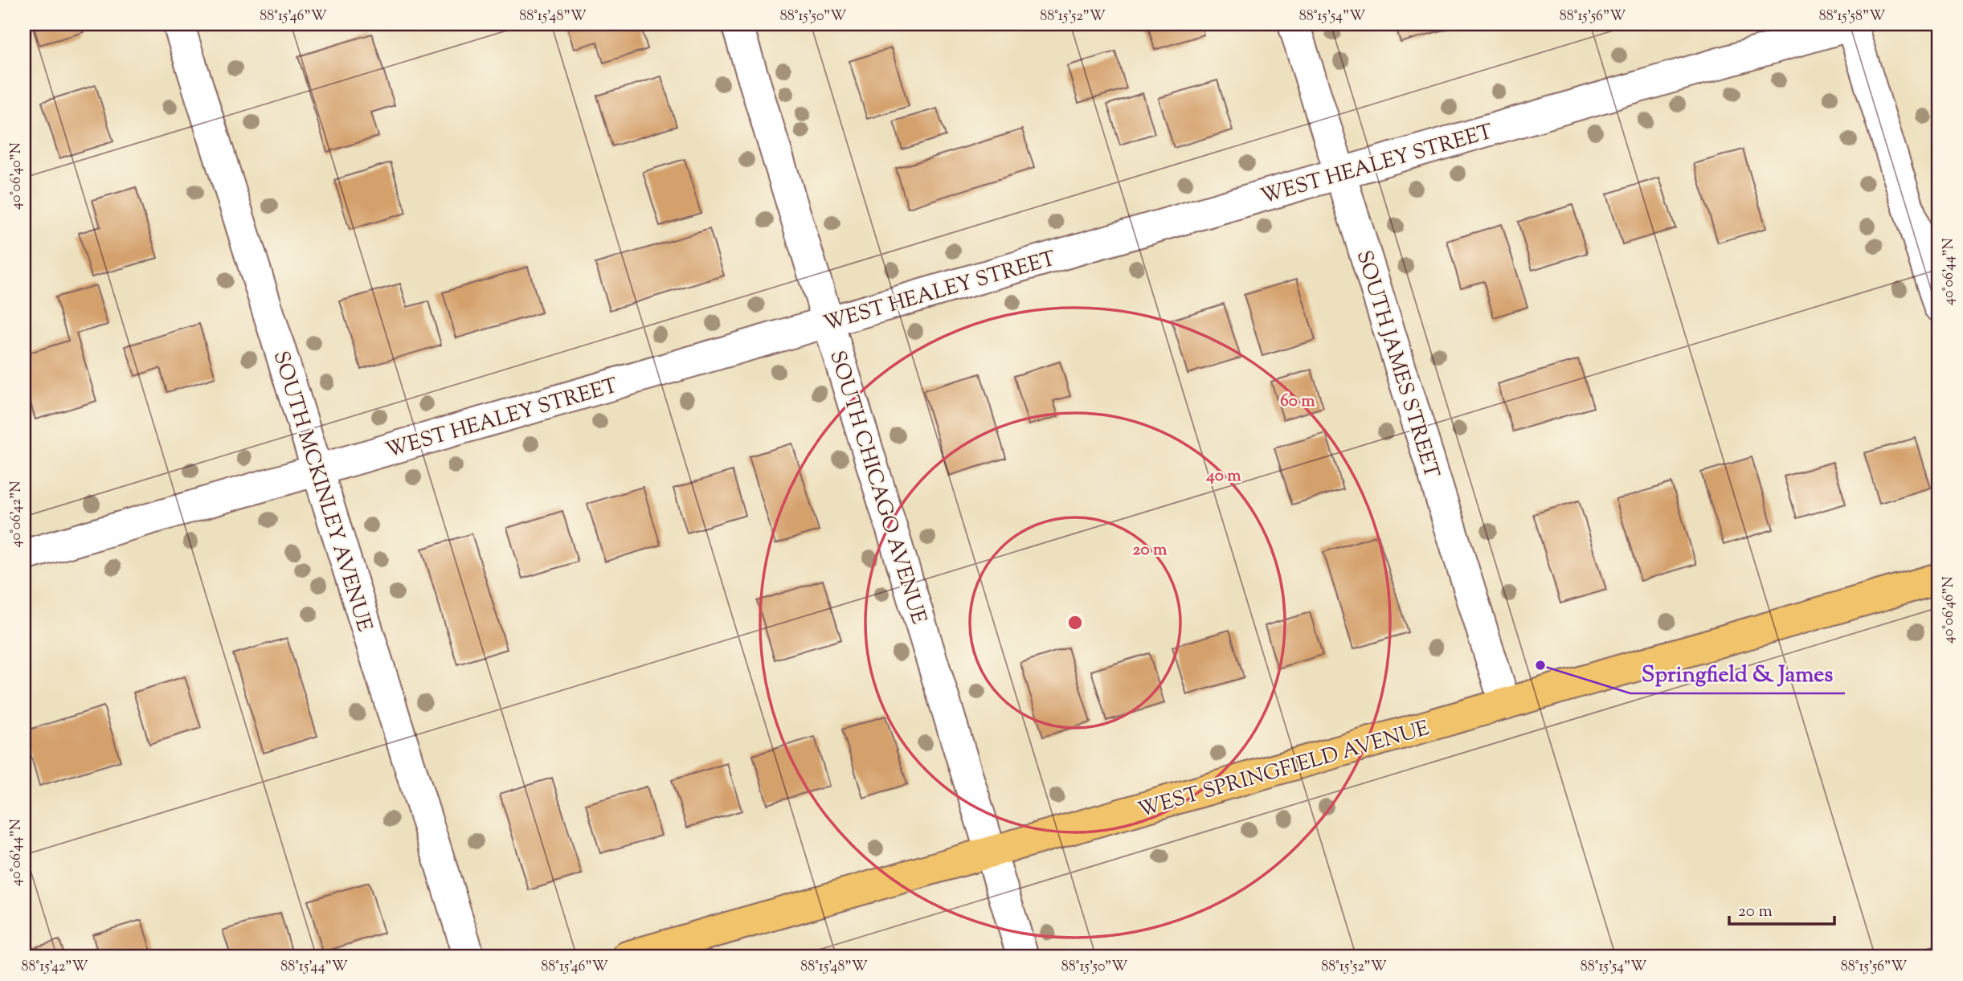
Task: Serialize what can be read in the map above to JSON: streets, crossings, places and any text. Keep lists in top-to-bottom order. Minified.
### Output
{"streets":{"main road":["WEST SPRINGFIELD AVENUE"],"street":["WEST HEALEY STREET","SOUTH JAMES STREET","SOUTH CHICAGO AVENUE","SOUTH MCKINLEY AVENUE"]},"crossings":[["WEST HEALEY STREET","SOUTH JAMES STREET"],["WEST HEALEY STREET","SOUTH CHICAGO AVENUE"],["WEST HEALEY STREET","SOUTH MCKINLEY AVENUE"],["SOUTH JAMES STREET","WEST SPRINGFIELD AVENUE"],["SOUTH CHICAGO AVENUE","WEST SPRINGFIELD AVENUE"]],"places":["Springfield & James"],"scale_bar":"20 m","coordinates":["88°15'46\"W","88°15'48\"W","88°15'50\"W","88°15'52\"W","88°15'54\"W","88°15'56\"W","88°15'58\"W","40°06'40\"N","40°06'44\"N","40°06'42\"N","40°06'46\"N","88°15'42\"W","88°15'44\"W"],"rings":["60 m","40 m","20 m"]}
